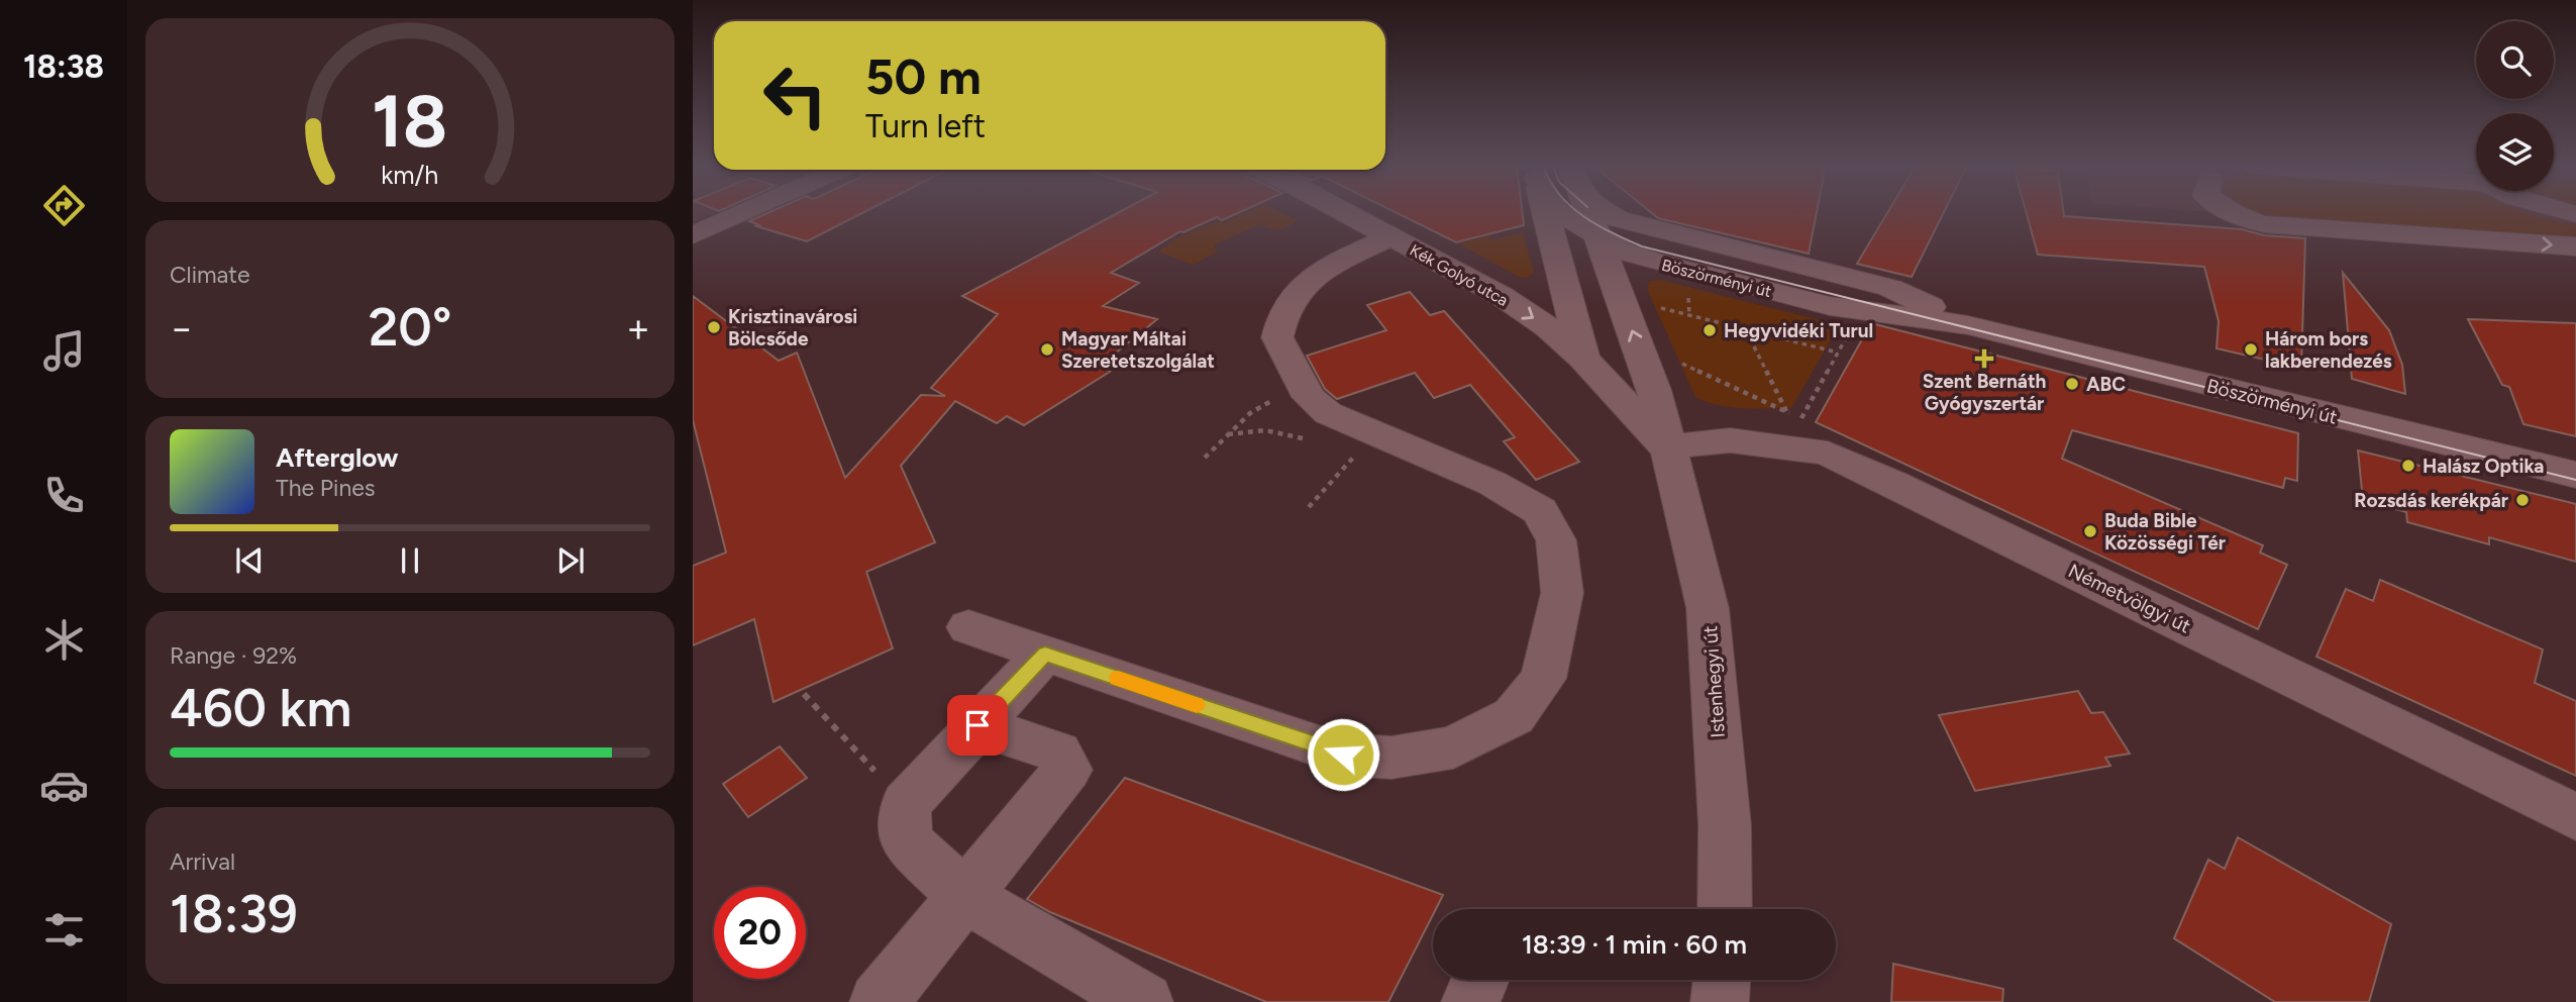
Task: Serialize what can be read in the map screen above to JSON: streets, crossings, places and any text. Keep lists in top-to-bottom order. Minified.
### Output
{"streets":{"street":["Kék Golyó utca","Böszörményi út","Németvölgyi út","Istenhegyi út"]},"crossings":[["Kék Golyó utca","Istenhegyi út"],["Németvölgyi út","Istenhegyi út"]],"places":{"other":["Krisztinavárosi Bölcsőde","Hegyvidéki Turul","Magyar Máltai Szeretetszolgálat","Három bors lakberendezés","ABC","Halász Optika","Rozsdás kerékpár","Buda Bible Közösségi Tér"],"health":["Szent Bernáth Gyógyszertár"]},"page":{"tabs":"18:38","turn":["50 m","Turn left"],"tile":["Climate",["Range · 92%","460 km"],["Arrival","18:39"]],"heat":["−","20°","+"],"song":["Afterglow","The Pines"],"limit":"20","trip":"18:39 · 1 min · 60 m","gauge":["18","km/h"]}}
